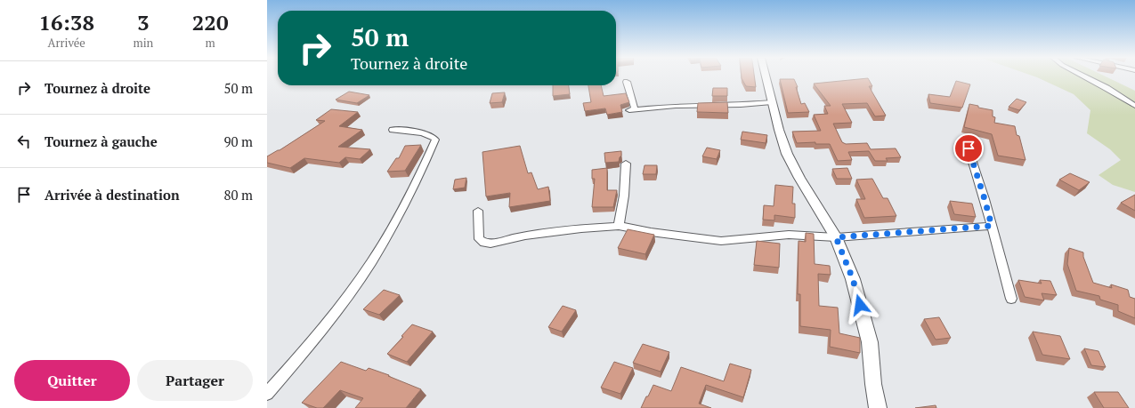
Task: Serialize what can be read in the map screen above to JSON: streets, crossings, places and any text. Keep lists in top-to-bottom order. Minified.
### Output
{"page":{"eta":["16:38","Arrivée","3","min","220","m"],"turn":["50 m","Tournez à droite"],"list":[{"name":"Tournez à droite","value":"50 m"},{"name":"Tournez à gauche","value":"90 m"},{"name":"Arrivée à destination","value":"80 m"}],"buttons":["Quitter","Partager"]}}
